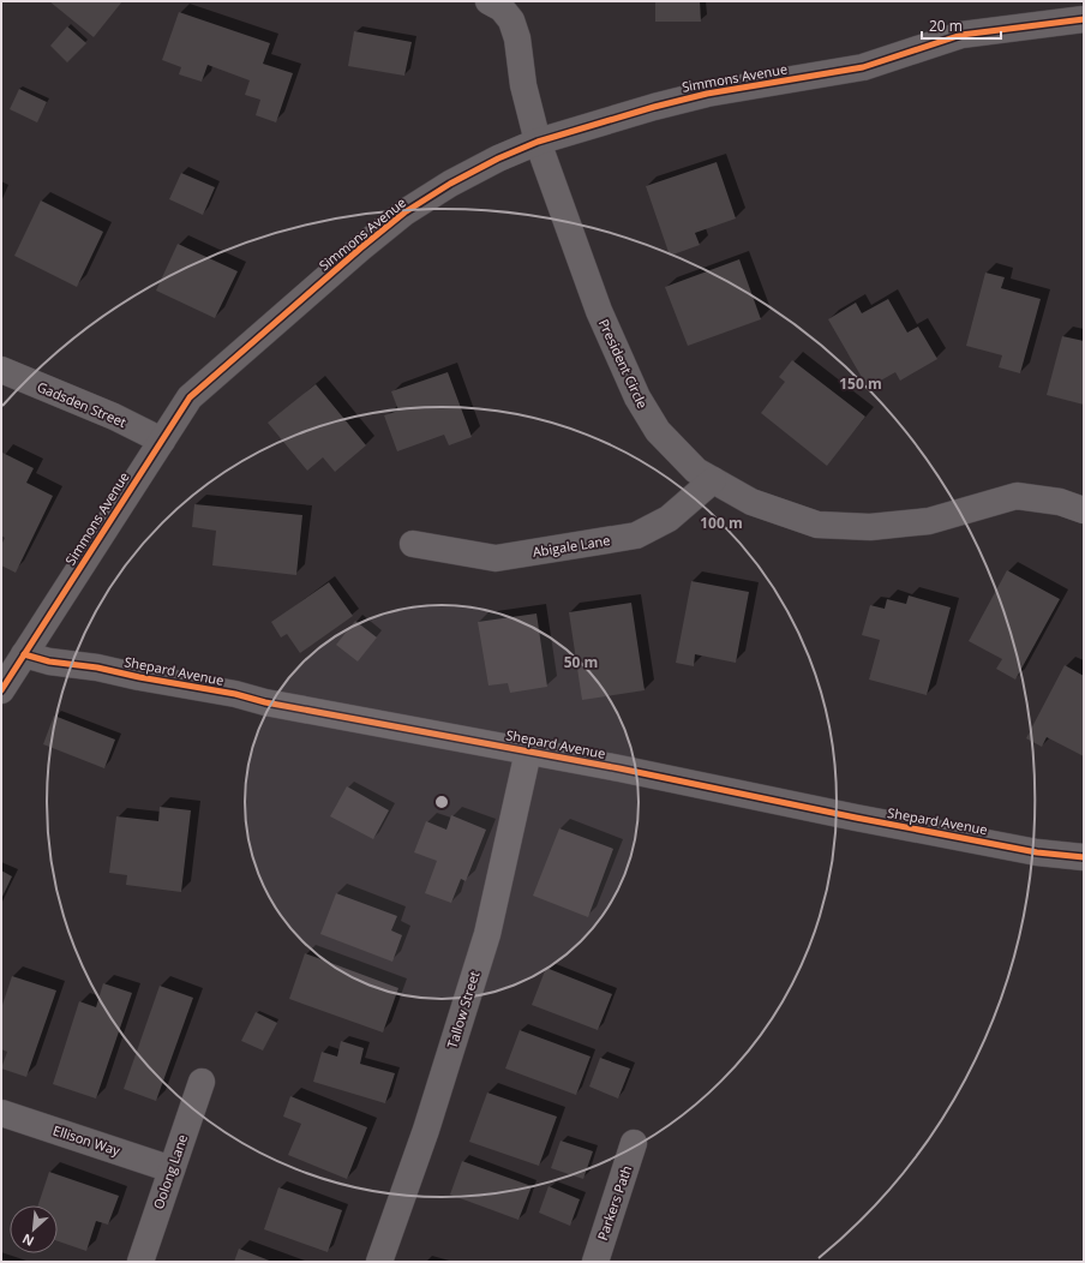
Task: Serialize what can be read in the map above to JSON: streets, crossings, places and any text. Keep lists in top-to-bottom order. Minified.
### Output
{"streets":{"street":["Simmons Avenue","President Circle","Gadsden Street","Abigale Lane","Shepard Avenue","Tallow Street","Ellison Way","Oolong Lane","Parkers Path"]},"crossings":[["Simmons Avenue","President Circle"],["Simmons Avenue","Gadsden Street"],["Simmons Avenue","Shepard Avenue"],["President Circle","Abigale Lane"],["Shepard Avenue","Tallow Street"],["Ellison Way","Oolong Lane"]],"scale_bar":"20 m","north":"bottom left","rings":["150 m","100 m","50 m"]}
